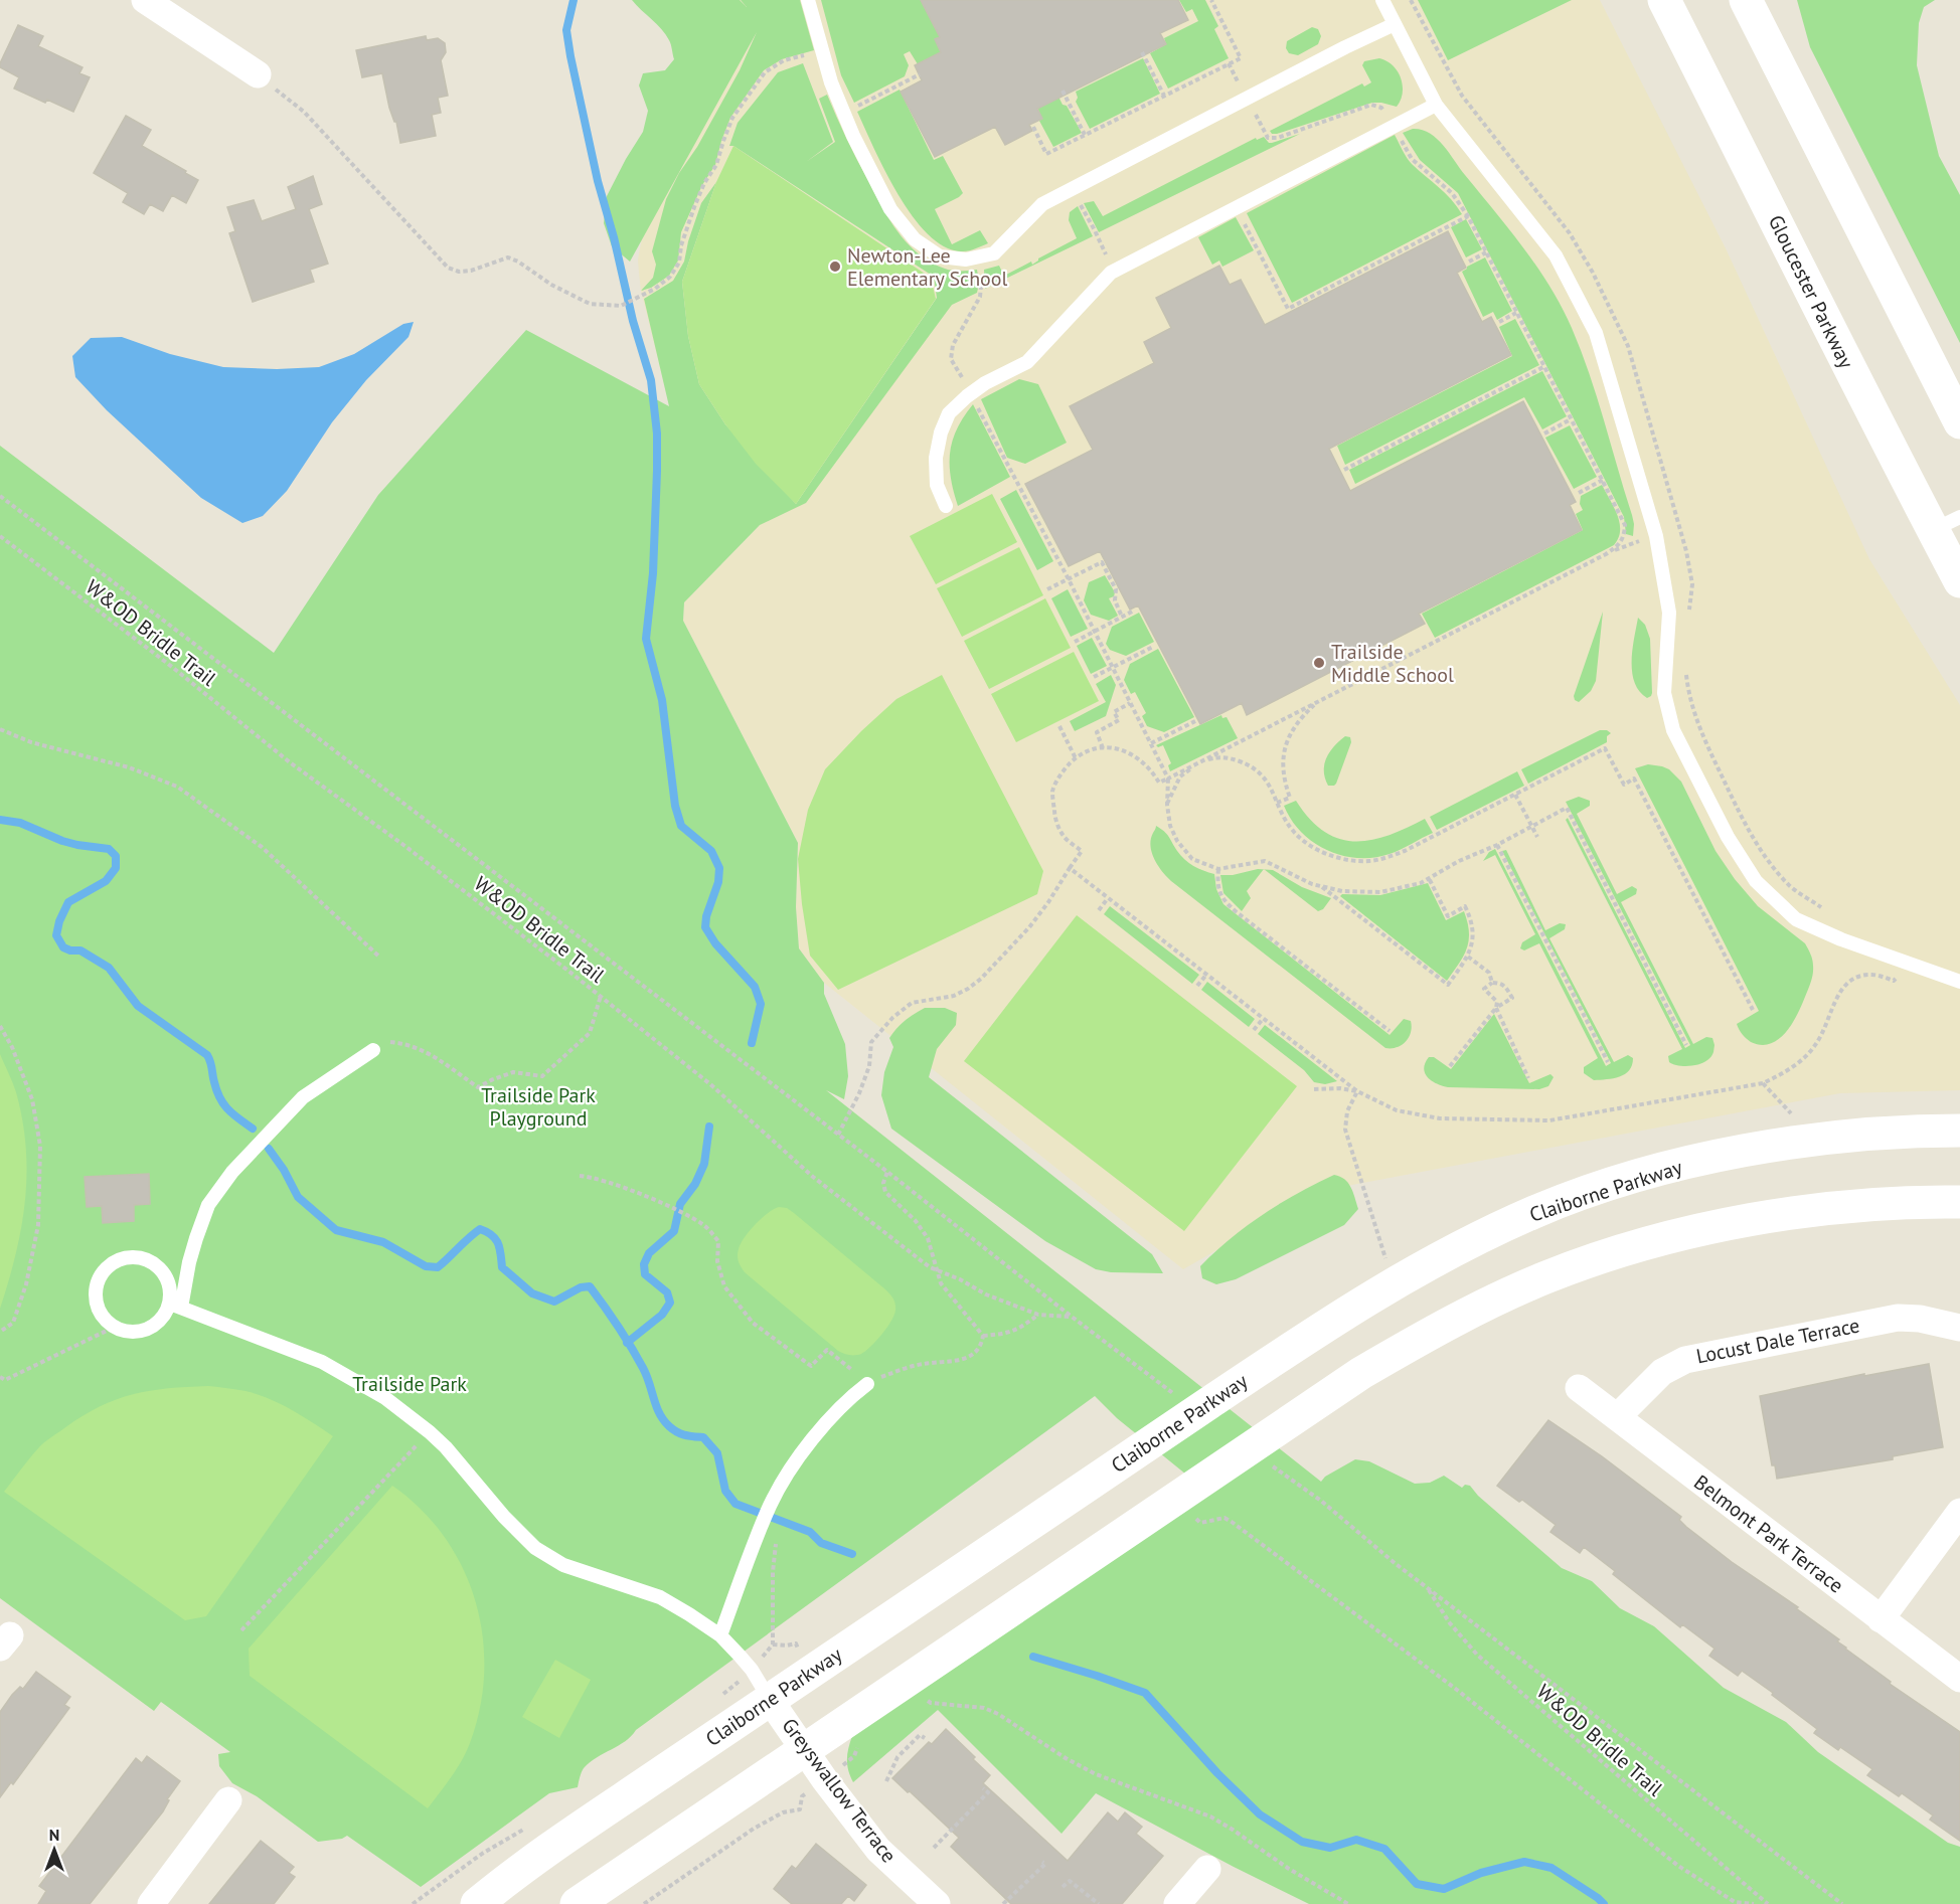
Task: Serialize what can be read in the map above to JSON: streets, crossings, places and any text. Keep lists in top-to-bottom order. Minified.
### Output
{"streets":{"main road":["Gloucester Parkway","Claiborne Parkway"],"street":["Locust Dale Terrace","Belmont Park Terrace","Greyswallow Terrace"],"path":["W&OD Bridle Trail"]},"crossings":[["Claiborne Parkway","Greyswallow Terrace"],["Locust Dale Terrace","Belmont Park Terrace"]],"parks":["Trailside Park Playground","Trailside Park"],"places":["Newton-Lee Elementary School","Trailside Middle School"],"north":"top"}
